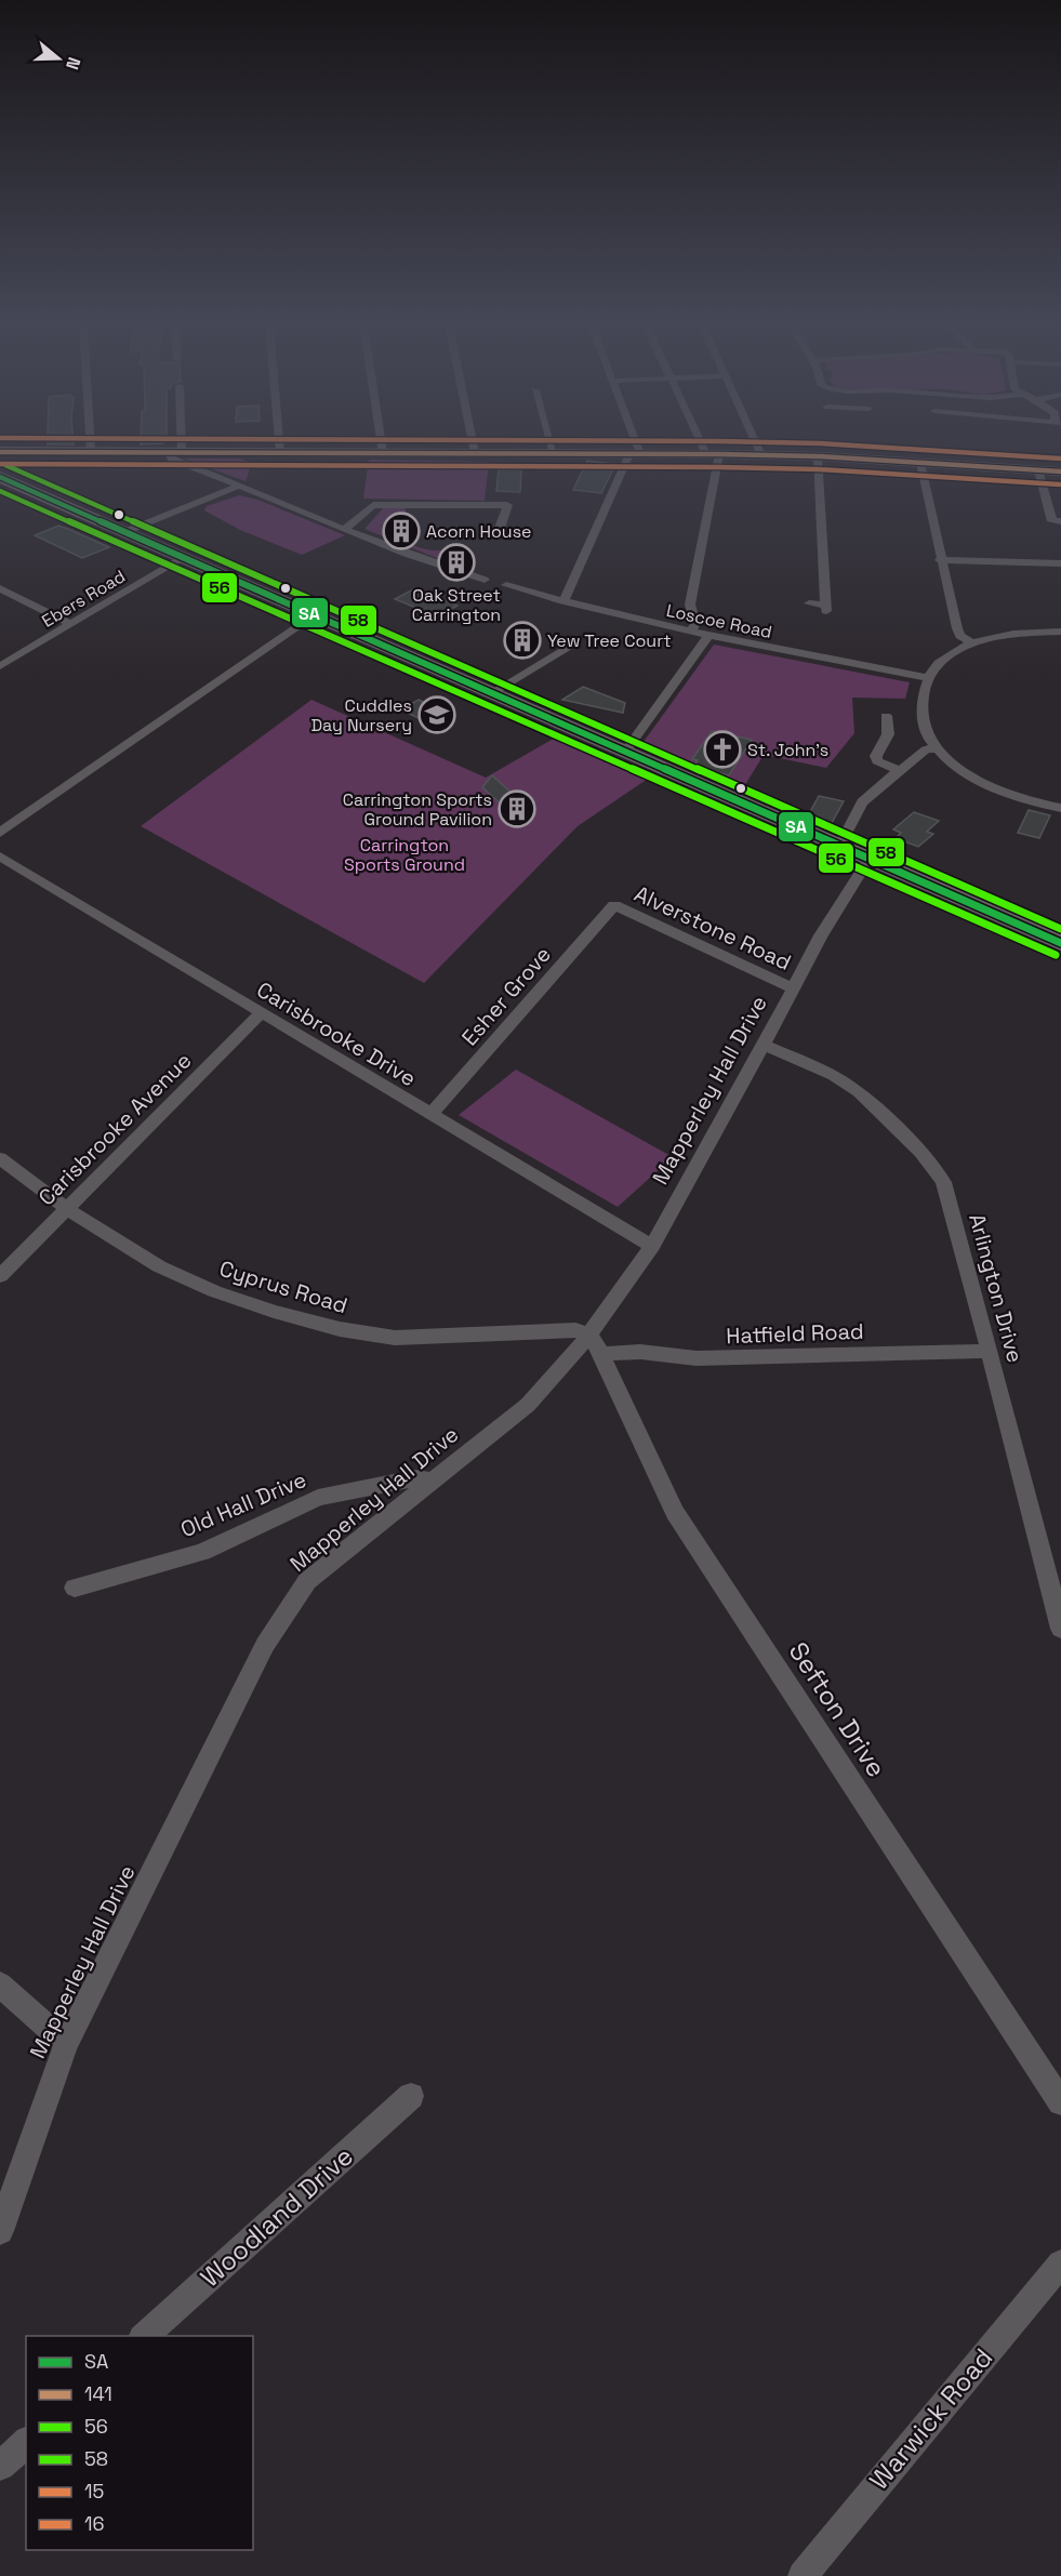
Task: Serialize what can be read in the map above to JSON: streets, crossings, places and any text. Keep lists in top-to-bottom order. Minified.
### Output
{"streets":{"street":["Ebers Road","Loscoe Road","Alverstone Road","Esher Grove","Carisbrooke Drive","Mapperley Hall Drive","Carisbrooke Avenue","Cyprus Road","Arlington Drive","Hatfield Road","Old Hall Drive","Sefton Drive","Woodland Drive","Warwick Road"]},"crossings":[["Alverstone Road","Esher Grove"],["Alverstone Road","Mapperley Hall Drive"],["Esher Grove","Carisbrooke Drive"],["Carisbrooke Drive","Mapperley Hall Drive"],["Carisbrooke Drive","Carisbrooke Avenue"],["Mapperley Hall Drive","Cyprus Road"],["Mapperley Hall Drive","Arlington Drive"],["Mapperley Hall Drive","Old Hall Drive"],["Mapperley Hall Drive","Sefton Drive"],["Carisbrooke Avenue","Cyprus Road"],["Cyprus Road","Sefton Drive"],["Arlington Drive","Hatfield Road"],["Hatfield Road","Sefton Drive"]],"parks":["Carrington Sports Ground"],"places":{"building":["Acorn House","Oak Street Carrington","Yew Tree Court","Carrington Sports Ground Pavilion"],"school or university":["Cuddles Day Nursery"],"church":["St. John's"]},"lines":["transit line 16","transit line 141","transit line 15","transit line 58","transit line SA","transit line 56"],"legend":["SA","141","56","58","15","16"],"north":"right"}
